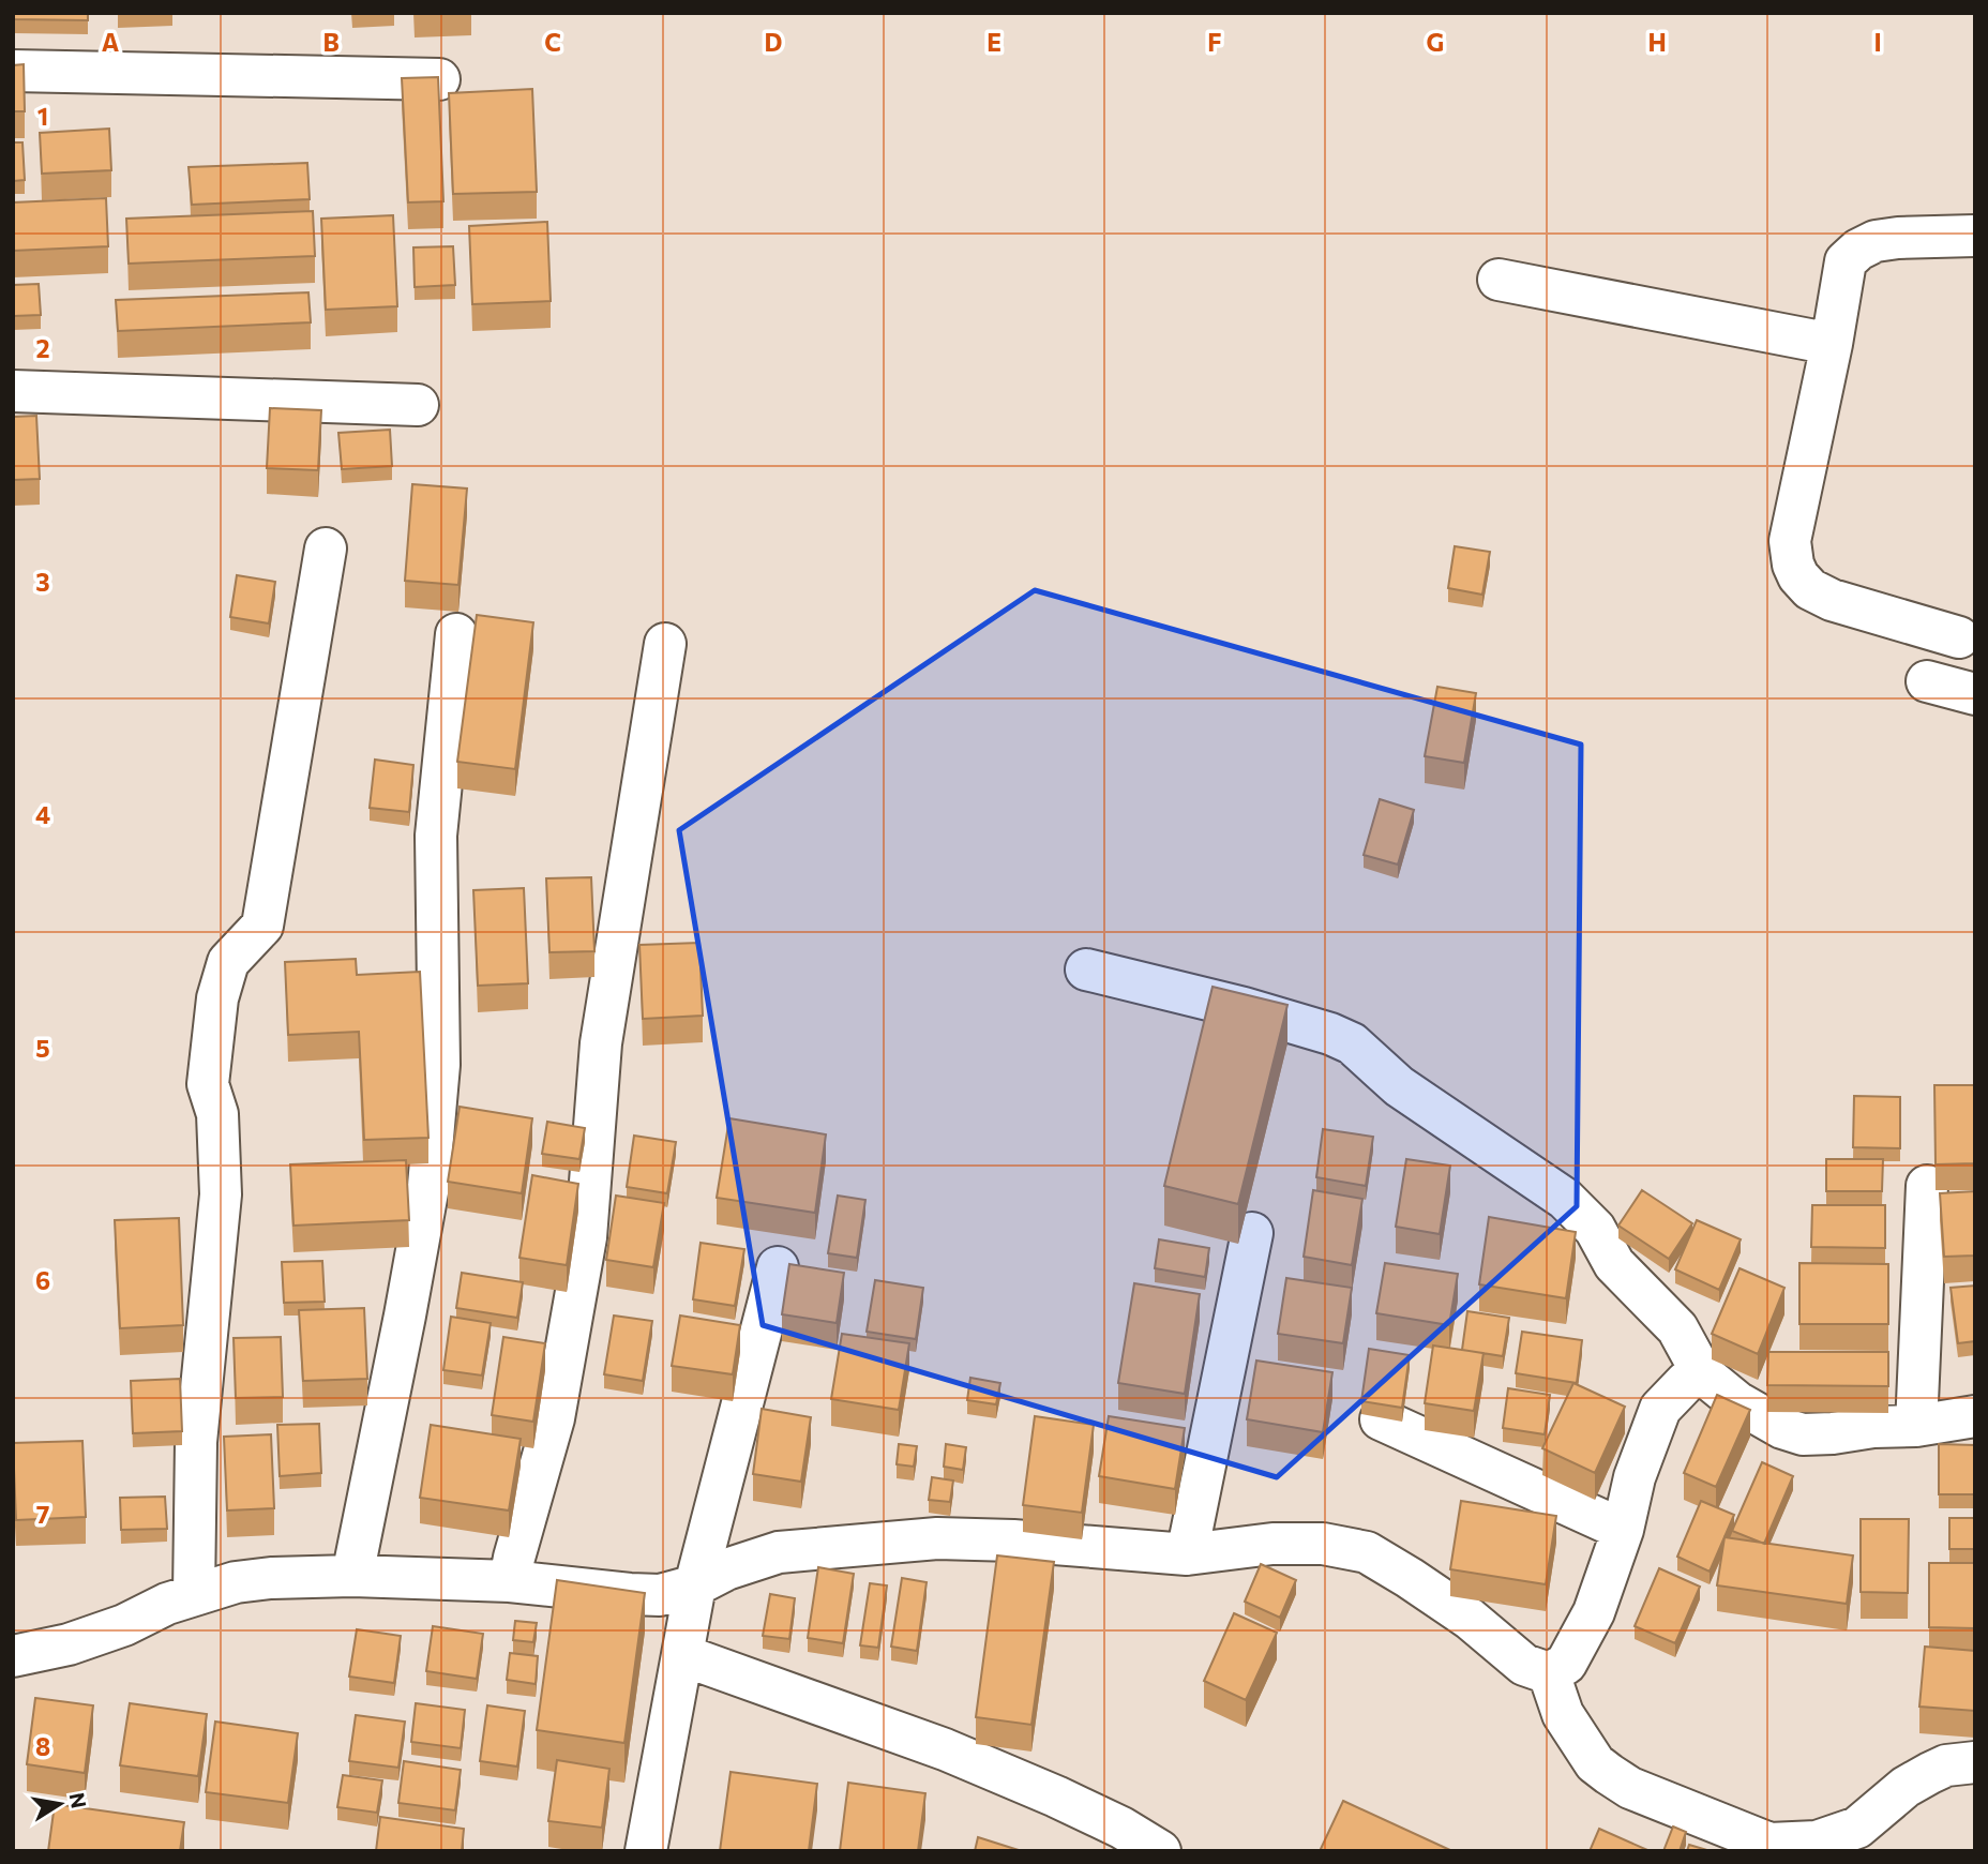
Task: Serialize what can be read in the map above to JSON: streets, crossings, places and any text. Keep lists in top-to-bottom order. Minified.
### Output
{"north":"right","grid":{"columns":["A","B","C","D","E","F","G","H","I"],"rows":["1","2","3","4","5","6","7","8"]}}
